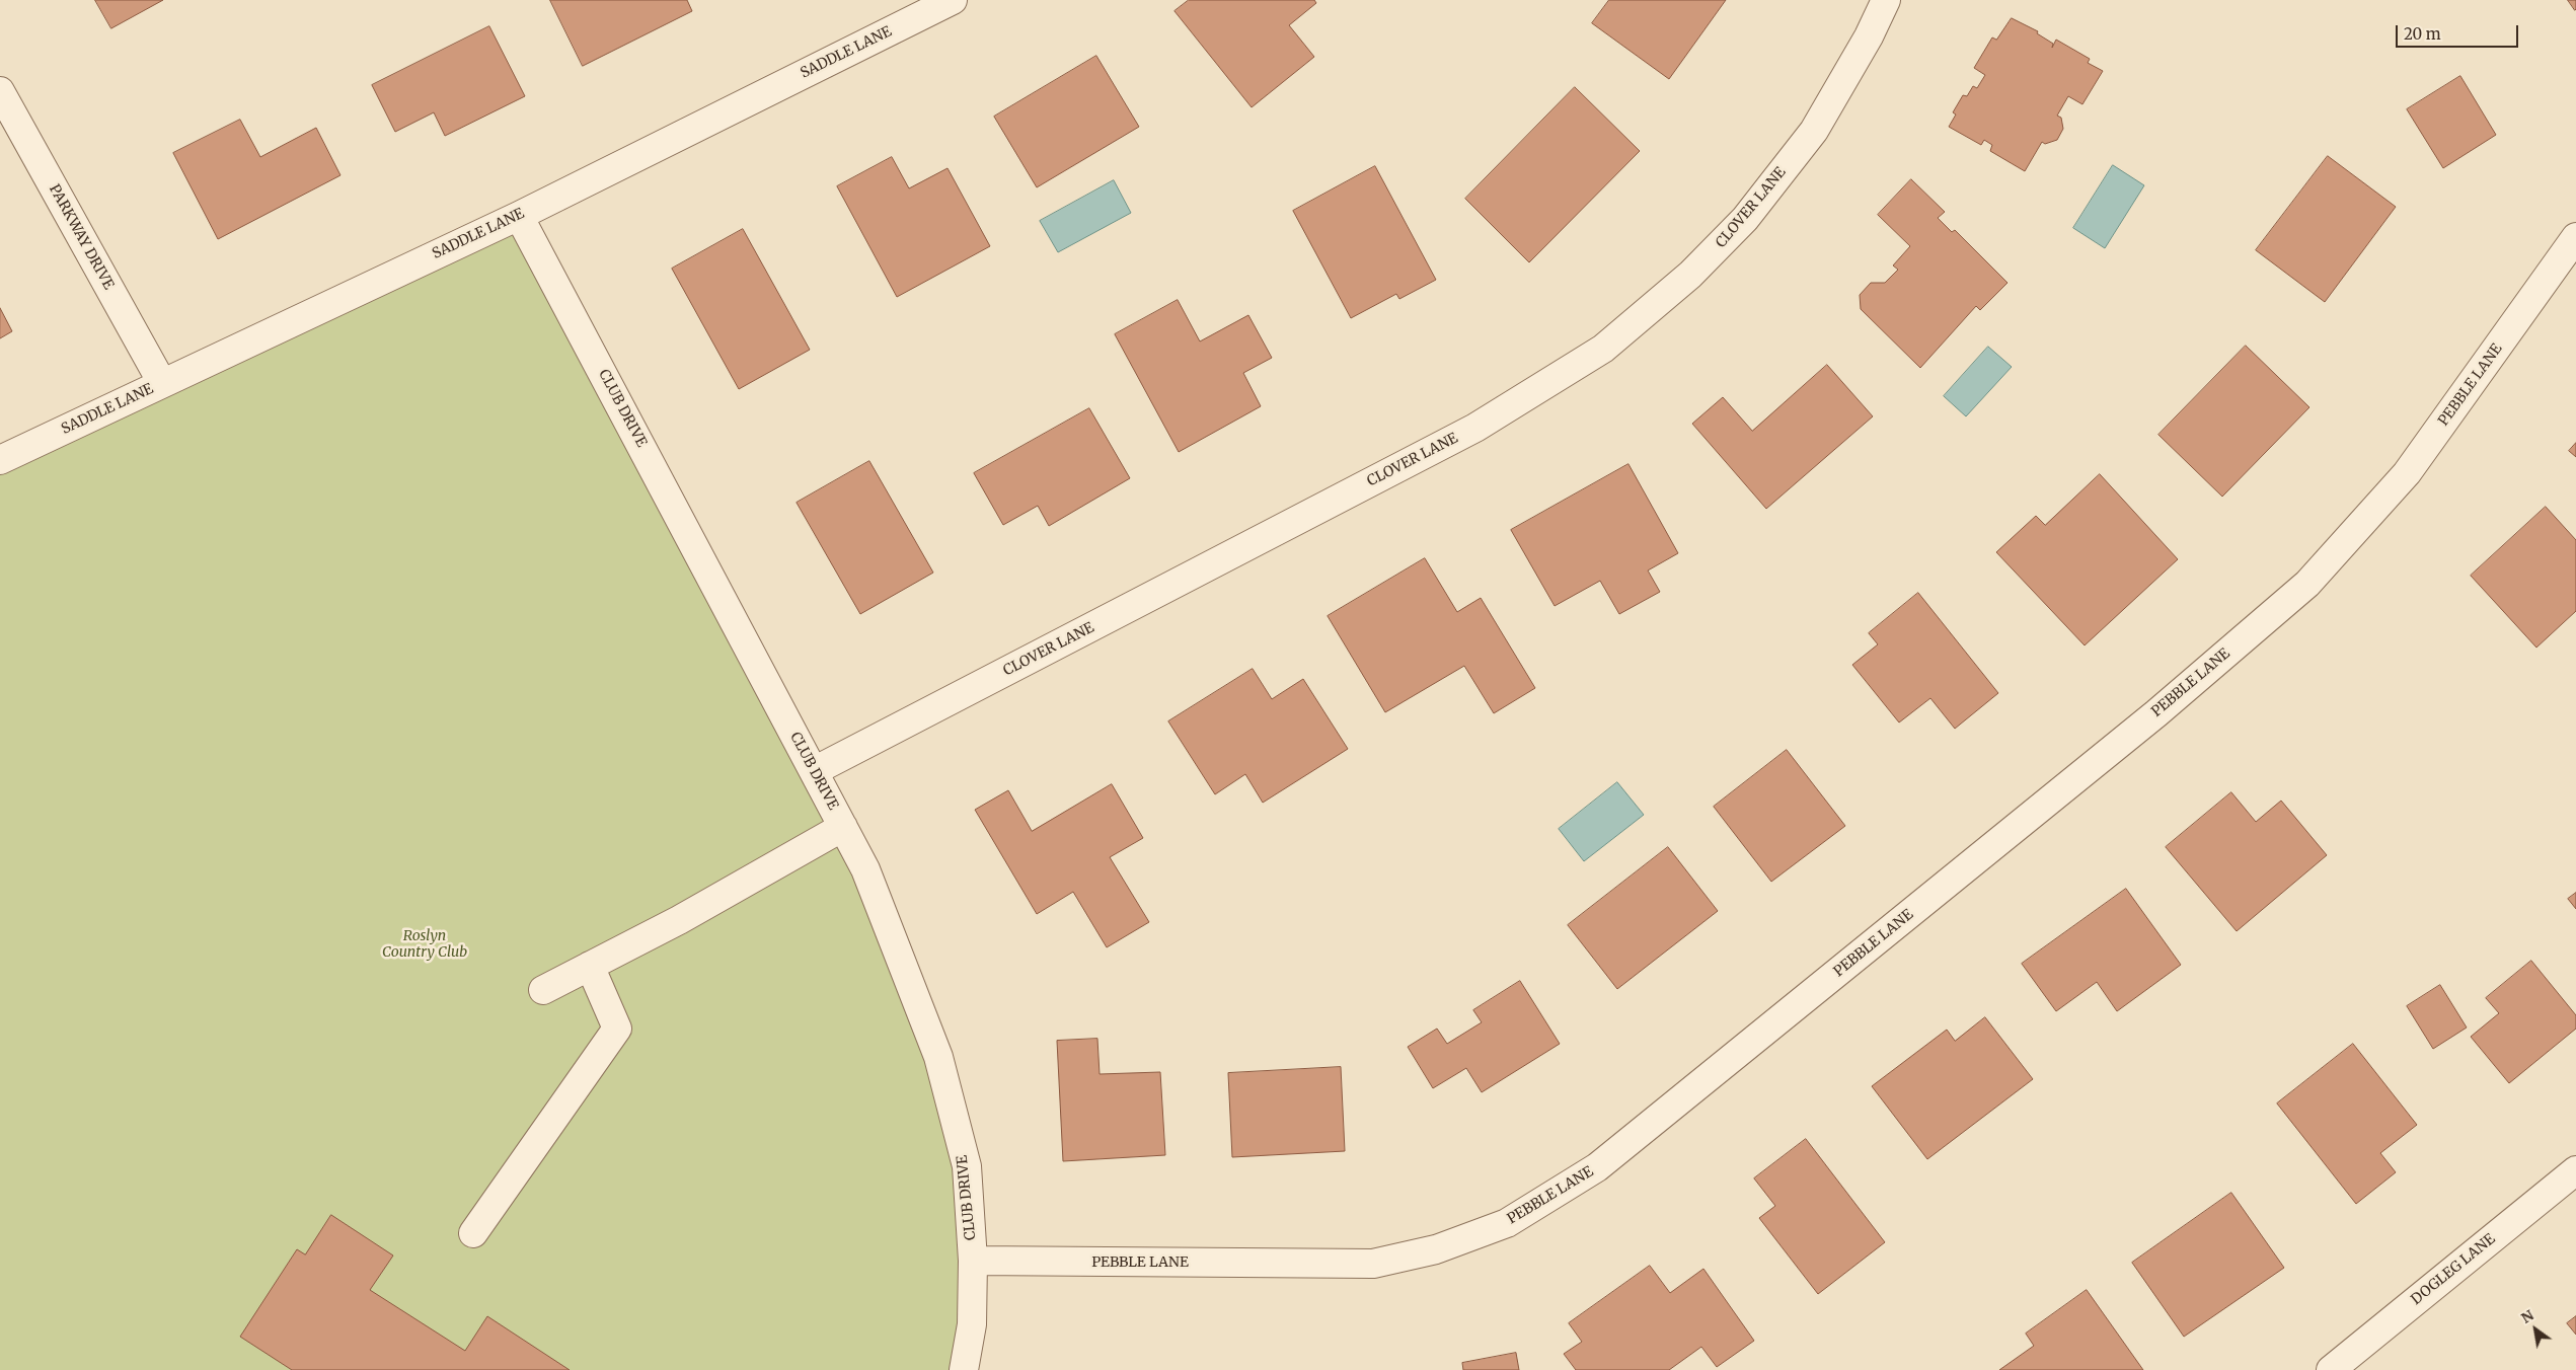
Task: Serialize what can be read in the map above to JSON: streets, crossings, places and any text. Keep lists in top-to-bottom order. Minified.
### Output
{"streets":{"street":["SADDLE LANE","CLOVER LANE","PARKWAY DRIVE","PEBBLE LANE","CLUB DRIVE","DOGLEG LANE"]},"crossings":[["SADDLE LANE","PARKWAY DRIVE"],["SADDLE LANE","CLUB DRIVE"],["CLOVER LANE","CLUB DRIVE"],["PEBBLE LANE","CLUB DRIVE"]],"parks":["Roslyn Country Club"],"scale_bar":"20 m","north":"top left"}
